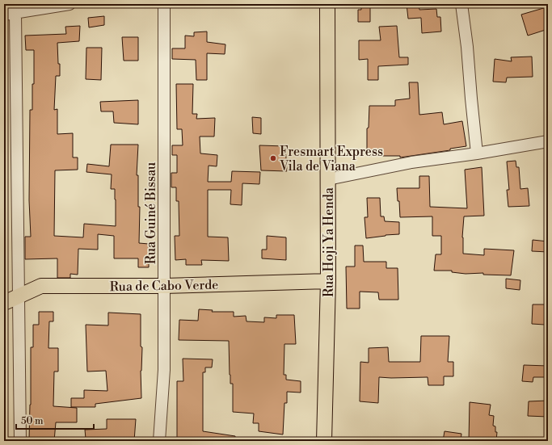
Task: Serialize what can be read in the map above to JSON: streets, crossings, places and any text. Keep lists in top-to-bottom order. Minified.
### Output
{"streets":{"main road":["Rua Hoji Ya Henda","Rua de Cabo Verde"],"street":["Rua Guiné Bissau"]},"crossings":[["Rua Guiné Bissau","Rua de Cabo Verde"],["Rua Hoji Ya Henda","Rua de Cabo Verde"]],"places":["Fresmart Express Vila de Viana"],"scale_bar":"50 m"}
